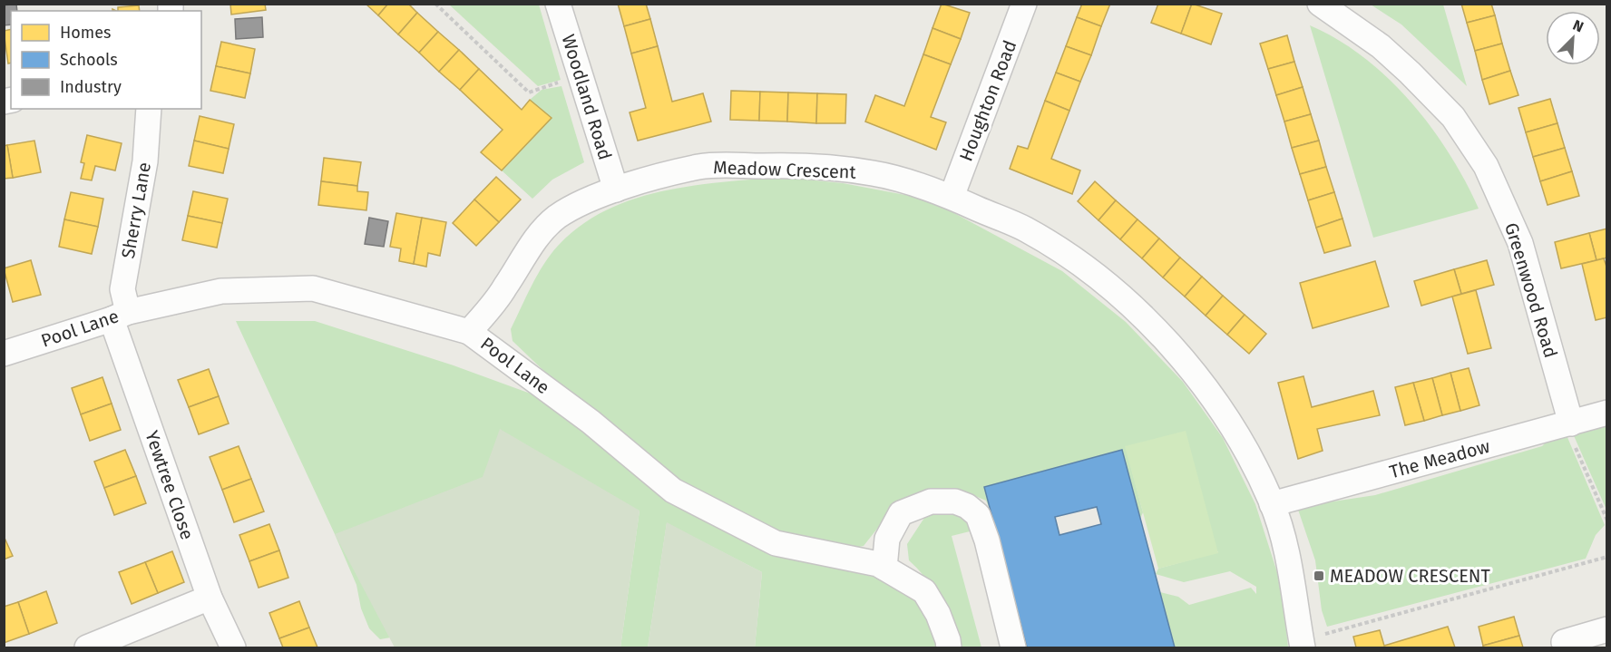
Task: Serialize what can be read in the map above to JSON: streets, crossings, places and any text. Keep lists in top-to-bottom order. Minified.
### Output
{"streets":{"street":["Woodland Road","Houghton Road","Meadow Crescent","Sherry Lane","Greenwood Road","Pool Lane","The Meadow","Yewtree Close"]},"crossings":[["Woodland Road","Meadow Crescent"],["Houghton Road","Meadow Crescent"],["Meadow Crescent","Pool Lane"],["Meadow Crescent","The Meadow"],["Sherry Lane","Pool Lane"],["Sherry Lane","Yewtree Close"],["Greenwood Road","The Meadow"],["Pool Lane","Yewtree Close"]],"places":{"transit":["MEADOW CRESCENT"]},"legend":["Homes","Schools","Industry"],"north":"top right"}
